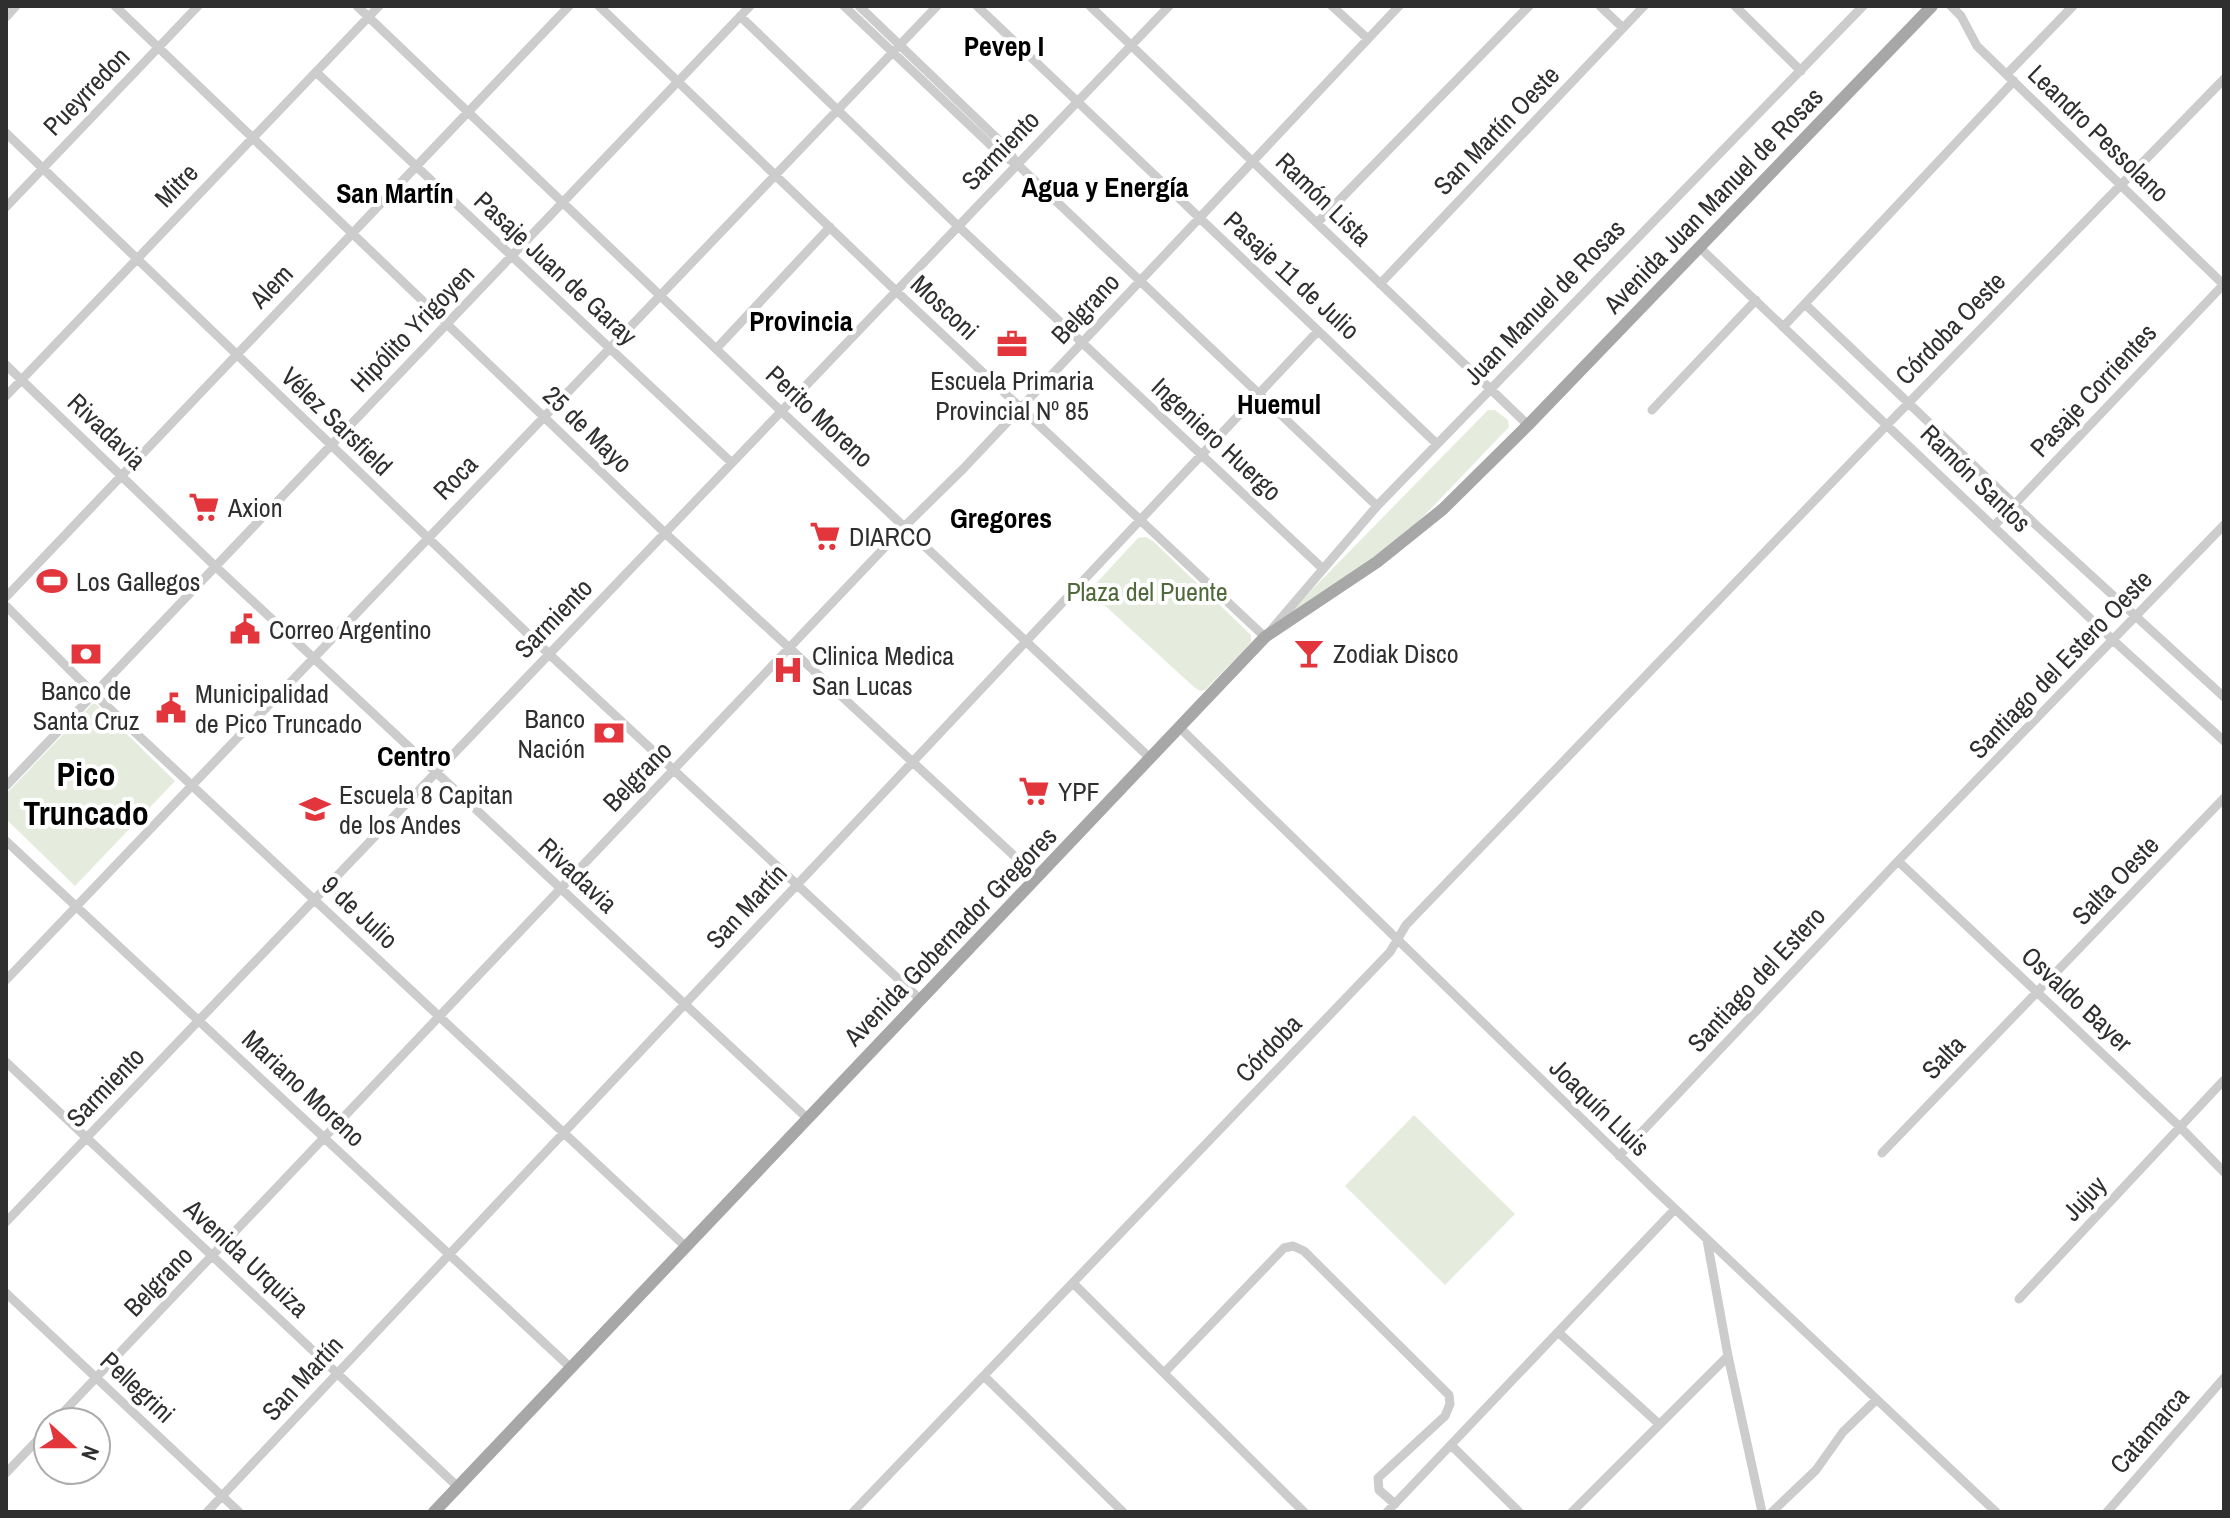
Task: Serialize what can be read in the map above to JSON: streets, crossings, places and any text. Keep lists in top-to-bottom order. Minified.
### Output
{"streets":{"main road":["Avenida Juan Manuel de Rosas","Avenida Gobernador Gregores"],"street":["Pueyrredon","San Martín Oeste","Leandro Pessolano","Sarmiento","Mitre","Ramón Lista","Pasaje Juan de Garay","Pasaje 11 de Julio","Alem","Juan Manuel de Rosas","Mosconi","Belgrano","Hipólito Yrigoyen","Córdoba Oeste","Pasaje Corrientes","Perito Moreno","Vélez Sarsfield","25 de Mayo","Rivadavia","Ingeniero Huergo","Roca","Ramón Santos","Santiago del Estero Oeste","Salta Oeste","San Martín","9 de Julio","Santiago del Estero","Osvaldo Bayer","Córdoba","Salta","Mariano Moreno","Joaquín Lluis","Jujuy","Avenida Urquiza","Pellegrini","Catamarca"]},"crossings":[["Pueyrredon","Vélez Sarsfield"],["Pueyrredon","25 de Mayo"],["San Martín Oeste","Ramón Lista"],["Leandro Pessolano","Córdoba Oeste"],["Leandro Pessolano","Pasaje Corrientes"],["Sarmiento","Ramón Lista"],["Sarmiento","Pasaje Juan de Garay"],["Sarmiento","Pasaje 11 de Julio"],["Sarmiento","Mosconi"],["Sarmiento","Perito Moreno"],["Sarmiento","Vélez Sarsfield"],["Sarmiento","25 de Mayo"],["Sarmiento","Rivadavia"],["Sarmiento","Ingeniero Huergo"],["Sarmiento","9 de Julio"],["Sarmiento","Mariano Moreno"],["Sarmiento","Avenida Urquiza"],["Mitre","Pasaje Juan de Garay"],["Mitre","Perito Moreno"],["Mitre","Vélez Sarsfield"],["Mitre","25 de Mayo"],["Mitre","Rivadavia"],["Ramón Lista","Avenida Juan Manuel de Rosas"],["Ramón Lista","Juan Manuel de Rosas"],["Ramón Lista","Belgrano"],["Ramón Lista","Avenida Gobernador Gregores"],["Avenida Juan Manuel de Rosas","Ramón Santos"],["Avenida Juan Manuel de Rosas","Avenida Gobernador Gregores"],["Pasaje Juan de Garay","Alem"],["Pasaje Juan de Garay","Hipólito Yrigoyen"],["Pasaje Juan de Garay","Roca"],["Pasaje 11 de Julio","Juan Manuel de Rosas"],["Pasaje 11 de Julio","Belgrano"],["Pasaje 11 de Julio","San Martín"],["Alem","Perito Moreno"],["Alem","Vélez Sarsfield"],["Alem","25 de Mayo"],["Alem","Rivadavia"],["Juan Manuel de Rosas","Mosconi"],["Juan Manuel de Rosas","Ingeniero Huergo"],["Juan Manuel de Rosas","Avenida Gobernador Gregores"],["Mosconi","Belgrano"],["Mosconi","Hipólito Yrigoyen"],["Mosconi","Roca"],["Mosconi","San Martín"],["Mosconi","Avenida Gobernador Gregores"],["Belgrano","Perito Moreno"],["Belgrano","Vélez Sarsfield"],["Belgrano","25 de Mayo"],["Belgrano","Rivadavia"],["Belgrano","Ingeniero Huergo"],["Belgrano","9 de Julio"],["Belgrano","Mariano Moreno"],["Belgrano","Avenida Urquiza"],["Belgrano","Pellegrini"],["Hipólito Yrigoyen","Perito Moreno"],["Hipólito Yrigoyen","Vélez Sarsfield"],["Hipólito Yrigoyen","25 de Mayo"],["Hipólito Yrigoyen","Rivadavia"],["Hipólito Yrigoyen","Ingeniero Huergo"],["Hipólito Yrigoyen","9 de Julio"],["Córdoba Oeste","Ramón Santos"],["Córdoba Oeste","Córdoba"],["Pasaje Corrientes","Ramón Santos"],["Perito Moreno","Roca"],["Perito Moreno","San Martín"],["Perito Moreno","Avenida Gobernador Gregores"],["Vélez Sarsfield","Roca"],["Vélez Sarsfield","San Martín"],["Vélez Sarsfield","Avenida Gobernador Gregores"],["25 de Mayo","Roca"],["25 de Mayo","San Martín"],["25 de Mayo","Avenida Gobernador Gregores"],["Rivadavia","Roca"],["Rivadavia","San Martín"],["Rivadavia","Avenida Gobernador Gregores"],["Ingeniero Huergo","Roca"],["Ingeniero Huergo","San Martín"],["Roca","9 de Julio"],["Roca","Mariano Moreno"],["Ramón Santos","Santiago del Estero Oeste"],["Santiago del Estero Oeste","Santiago del Estero"],["Salta Oeste","Osvaldo Bayer"],["Salta Oeste","Salta"],["San Martín","9 de Julio"],["San Martín","Mariano Moreno"],["San Martín","Avenida Urquiza"],["San Martín","Pellegrini"],["9 de Julio","Avenida Gobernador Gregores"],["Avenida Gobernador Gregores","Mariano Moreno"],["Avenida Gobernador Gregores","Joaquín Lluis"],["Avenida Gobernador Gregores","Avenida Urquiza"],["Santiago del Estero","Osvaldo Bayer"],["Santiago del Estero","Joaquín Lluis"],["Osvaldo Bayer","Salta"],["Osvaldo Bayer","Jujuy"],["Córdoba","Joaquín Lluis"]],"districts":["Pevep I","Agua y Energía","San Martín","Provincia","Huemul","Gregores","Centro","Pico Truncado"],"parks":["Plaza del Puente"],"places":{"office":["Escuela Primaria Provincial Nº 85"],"supermarket":["Axion","DIARCO","YPF"],"sports":["Los Gallegos"],"public building":["Correo Argentino","Municipalidad de Pico Truncado"],"bar":["Zodiak Disco"],"bank":["Banco de Santa Cruz","Banco Nación"],"hospital":["Clinica Medica San Lucas"],"school or university":["Escuela 8 Capitan de los Andes"]},"north":"right"}
